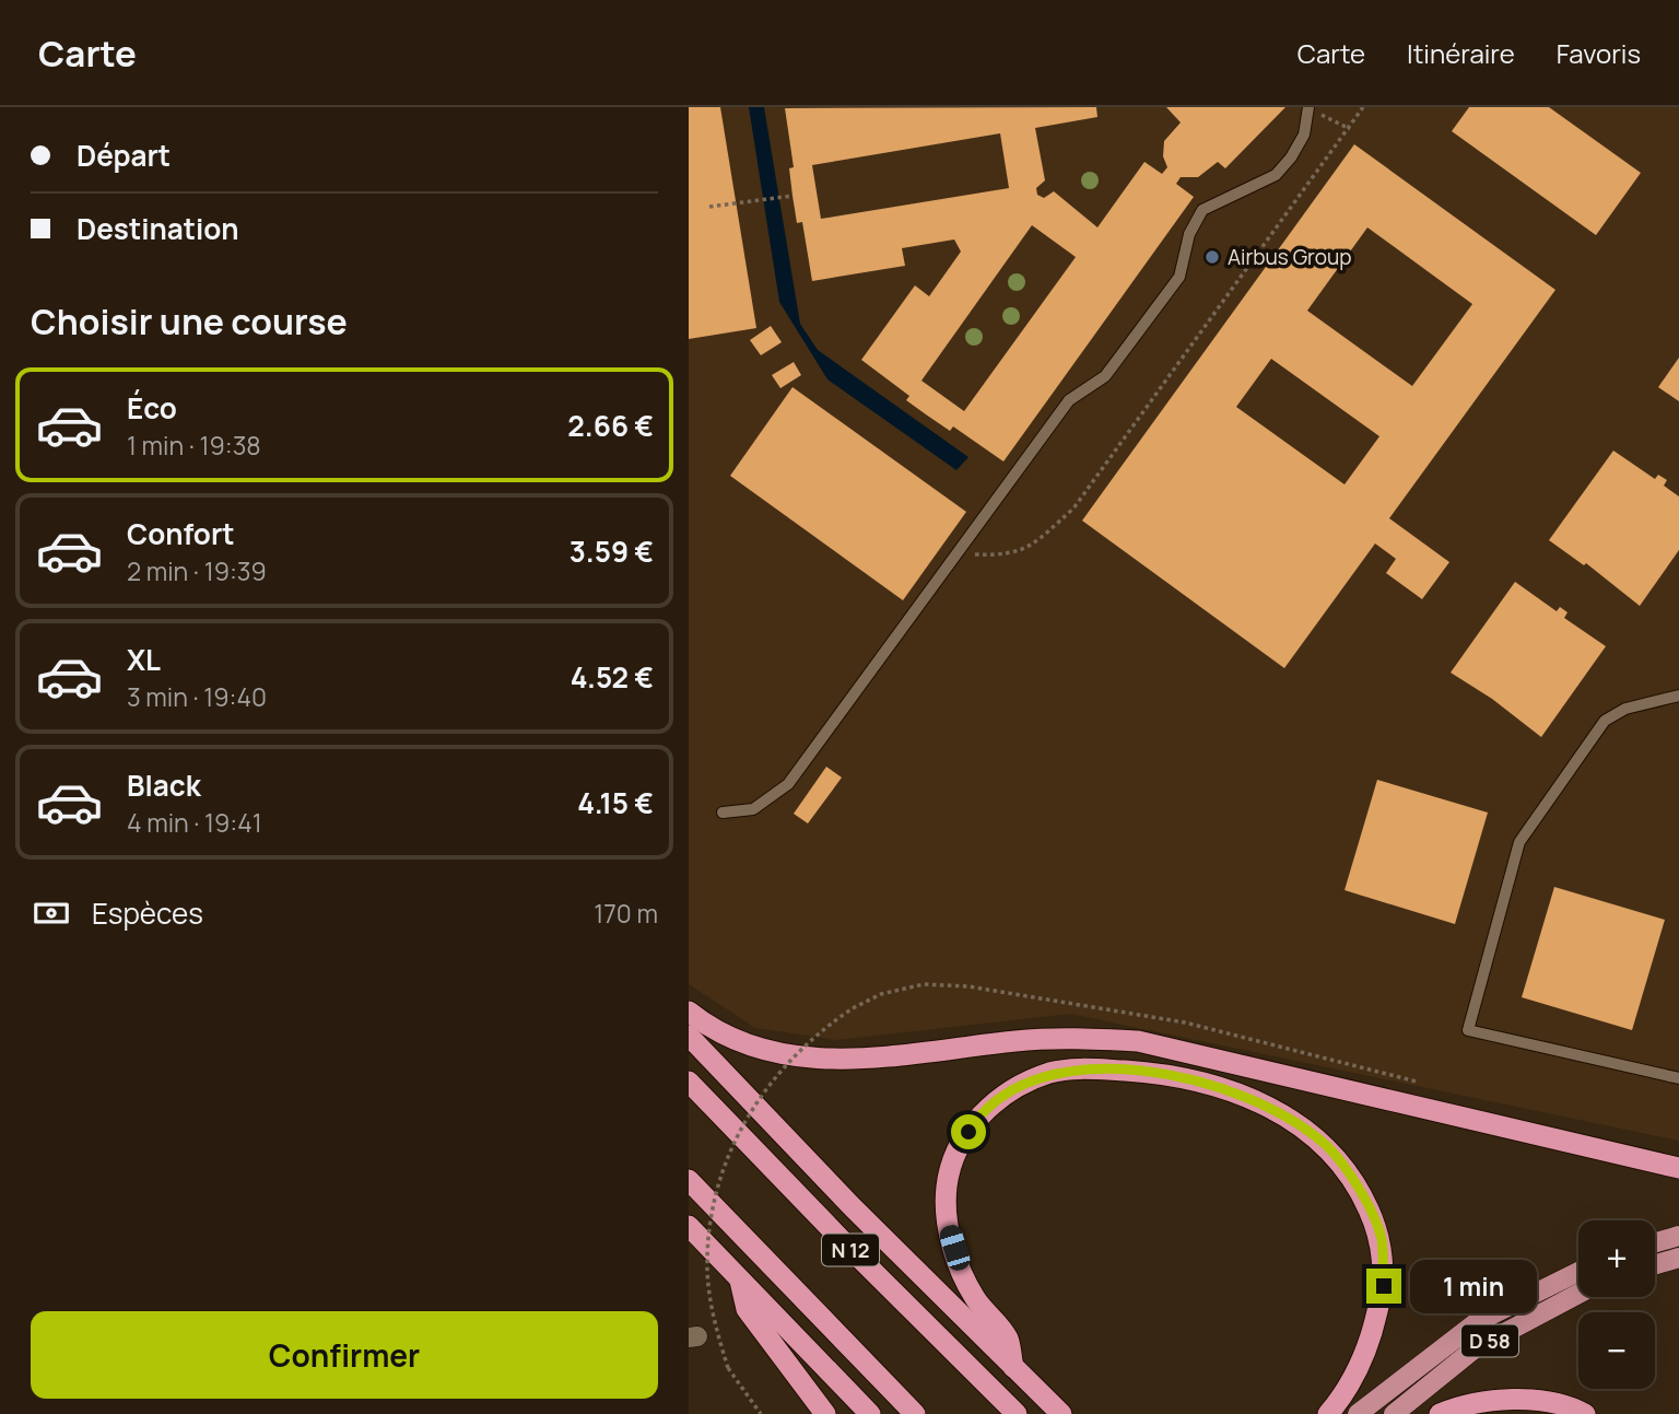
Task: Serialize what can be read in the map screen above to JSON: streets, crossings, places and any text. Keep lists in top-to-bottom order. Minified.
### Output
{"streets":{"highway":["N 12"],"main road":["D 58"]},"places":["Airbus Group"],"page":{"header":"Carte","nav":["Carte","Itinéraire","Favoris"],"banner":["Départ","Destination"],"heading":"Choisir une course","list":[{"name":"Éco","note":"1 min · 19:38","value":"2.66 €"},{"name":"Confort","note":"2 min · 19:39","value":"3.59 €"},{"name":"XL","note":"3 min · 19:40","value":"4.52 €"},{"name":"Black","note":"4 min · 19:41","value":"4.15 €"}],"pay":["Espèces","170 m"],"map_buttons":["+","−"],"bubble":"1 min","buttons":"Confirmer"}}
